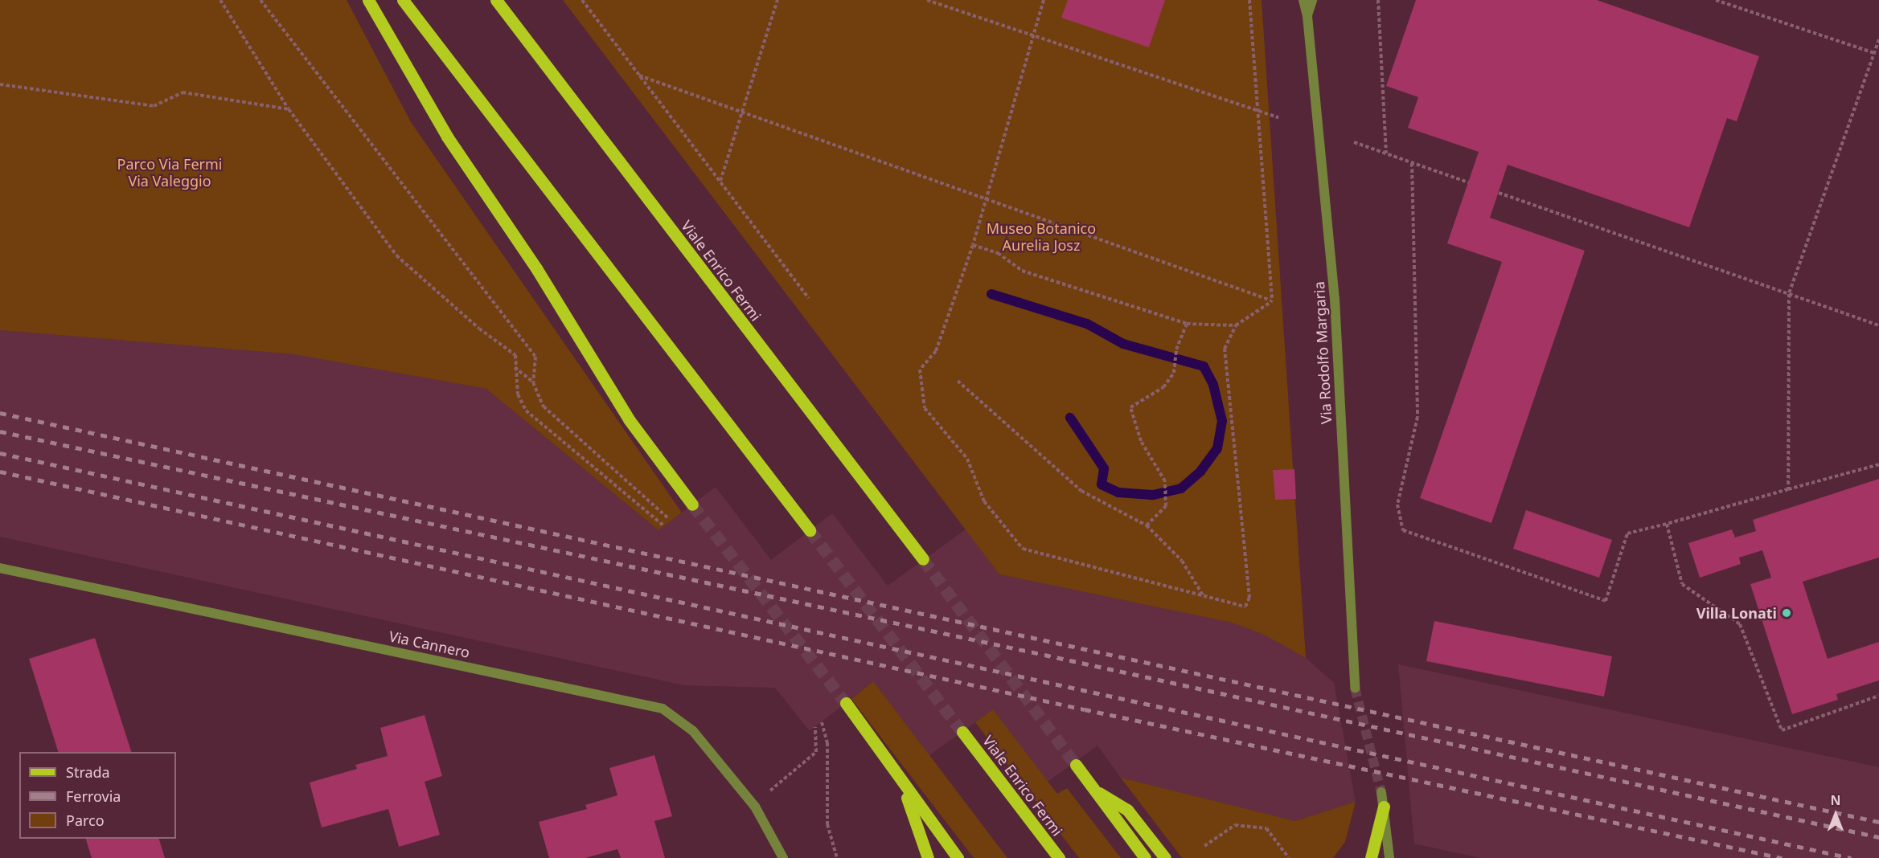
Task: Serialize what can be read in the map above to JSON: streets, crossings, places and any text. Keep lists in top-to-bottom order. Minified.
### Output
{"streets":{"main road":["Viale Enrico Fermi"],"street":["Via Rodolfo Margaria","Via Cannero"]},"parks":["Parco Via Fermi Via Valeggio","Museo Botanico Aurelia Josz"],"places":["Villa Lonati"],"legend":["Strada","Ferrovia","Parco"],"north":"top"}
